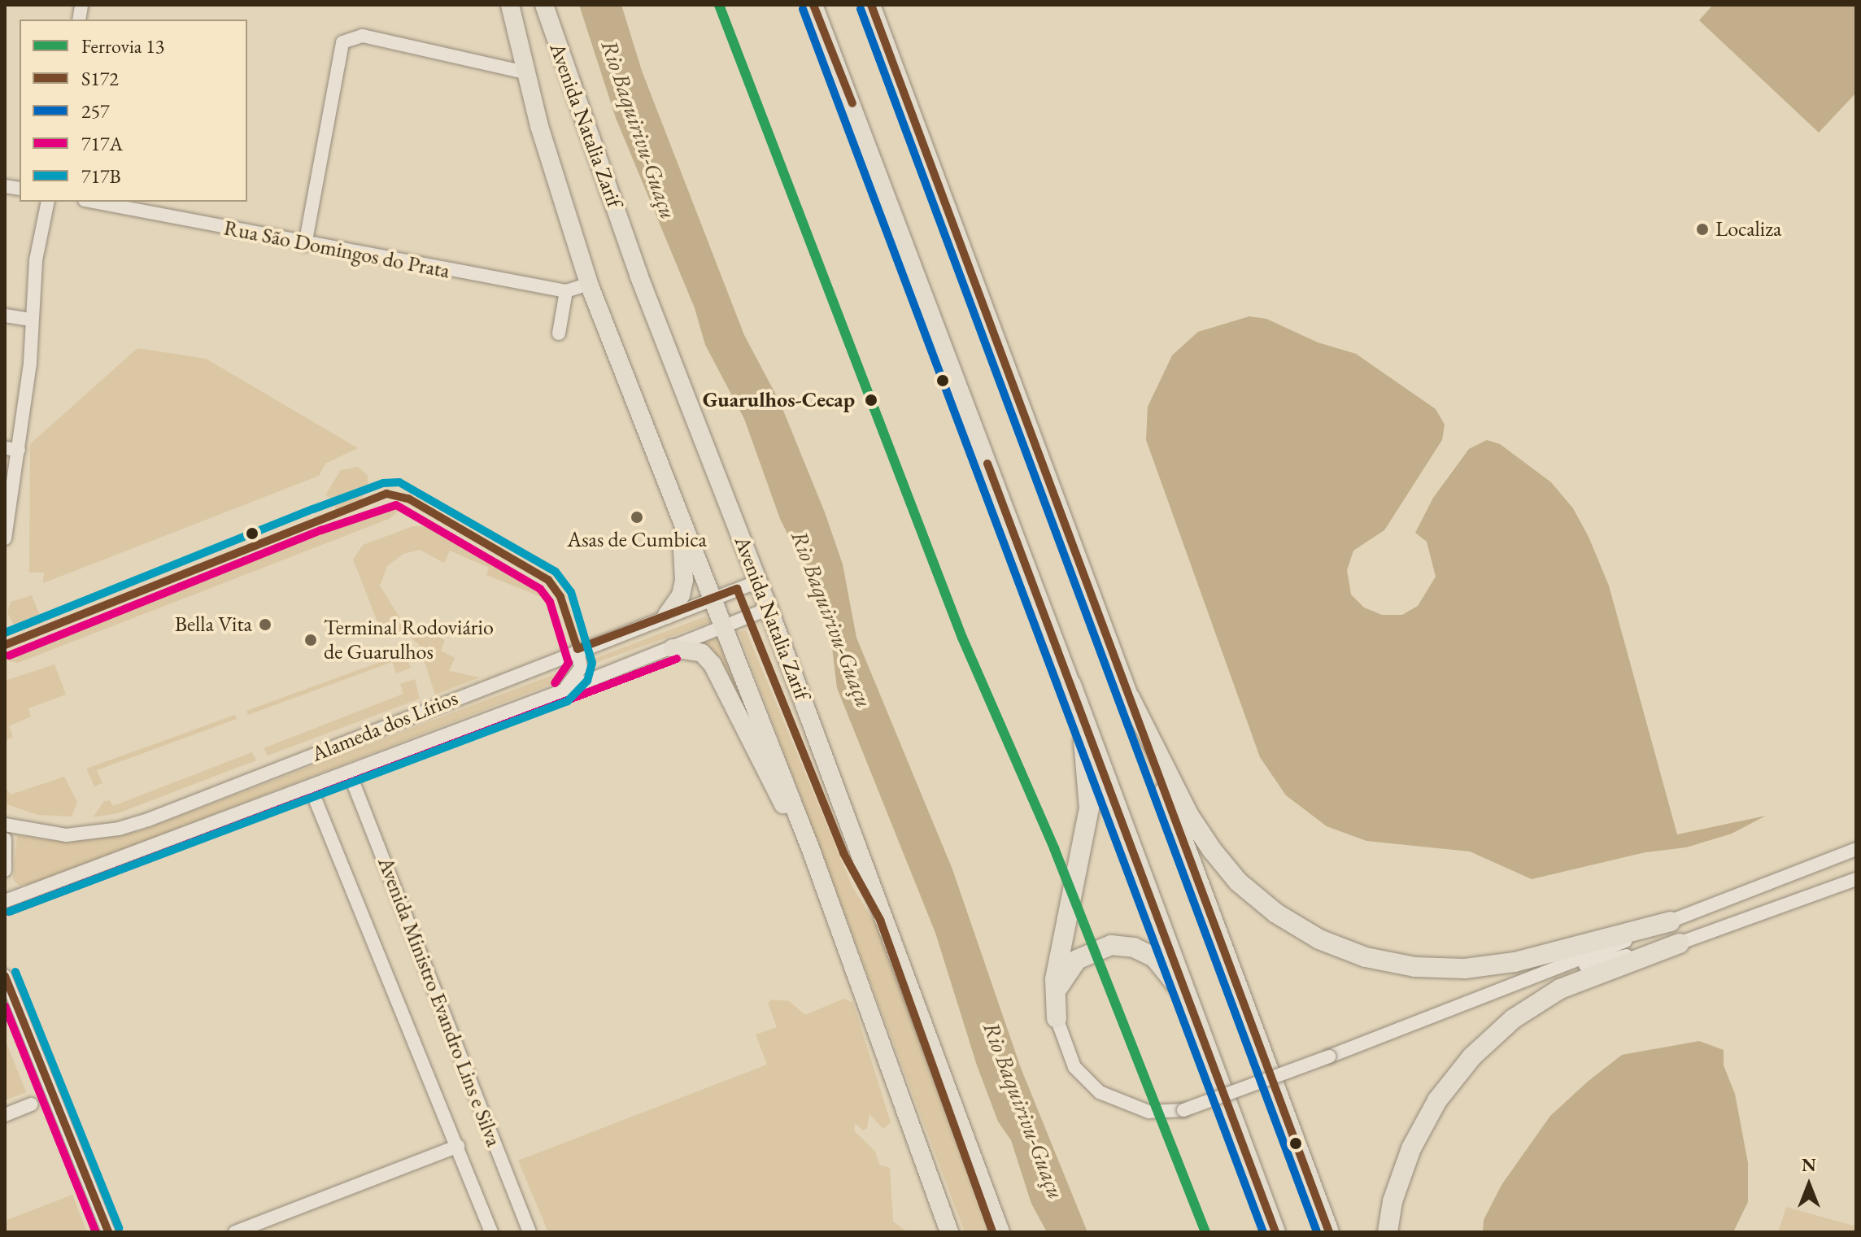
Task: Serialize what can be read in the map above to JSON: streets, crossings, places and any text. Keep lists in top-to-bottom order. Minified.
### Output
{"streets":{"main road":["Avenida Natalia Zarif"],"street":["Rua São Domingos do Prata","Alameda dos Lírios","Avenida Ministro Evandro Lins e Silva"]},"crossings":[["Avenida Natalia Zarif","Rua São Domingos do Prata"],["Avenida Natalia Zarif","Alameda dos Lírios"],["Alameda dos Lírios","Avenida Ministro Evandro Lins e Silva"]],"water":["Rio Baquirivu-Guaçu"],"places":["Localiza","Guarulhos-Cecap","Asas de Cumbica","Bella Vita","Terminal Rodoviário de Guarulhos"],"lines":["rail line 13","transit line S172","transit line 257","transit line 717B","transit line 717A"],"legend":["Ferrovia 13","S172","257","717A","717B"],"north":"top"}
